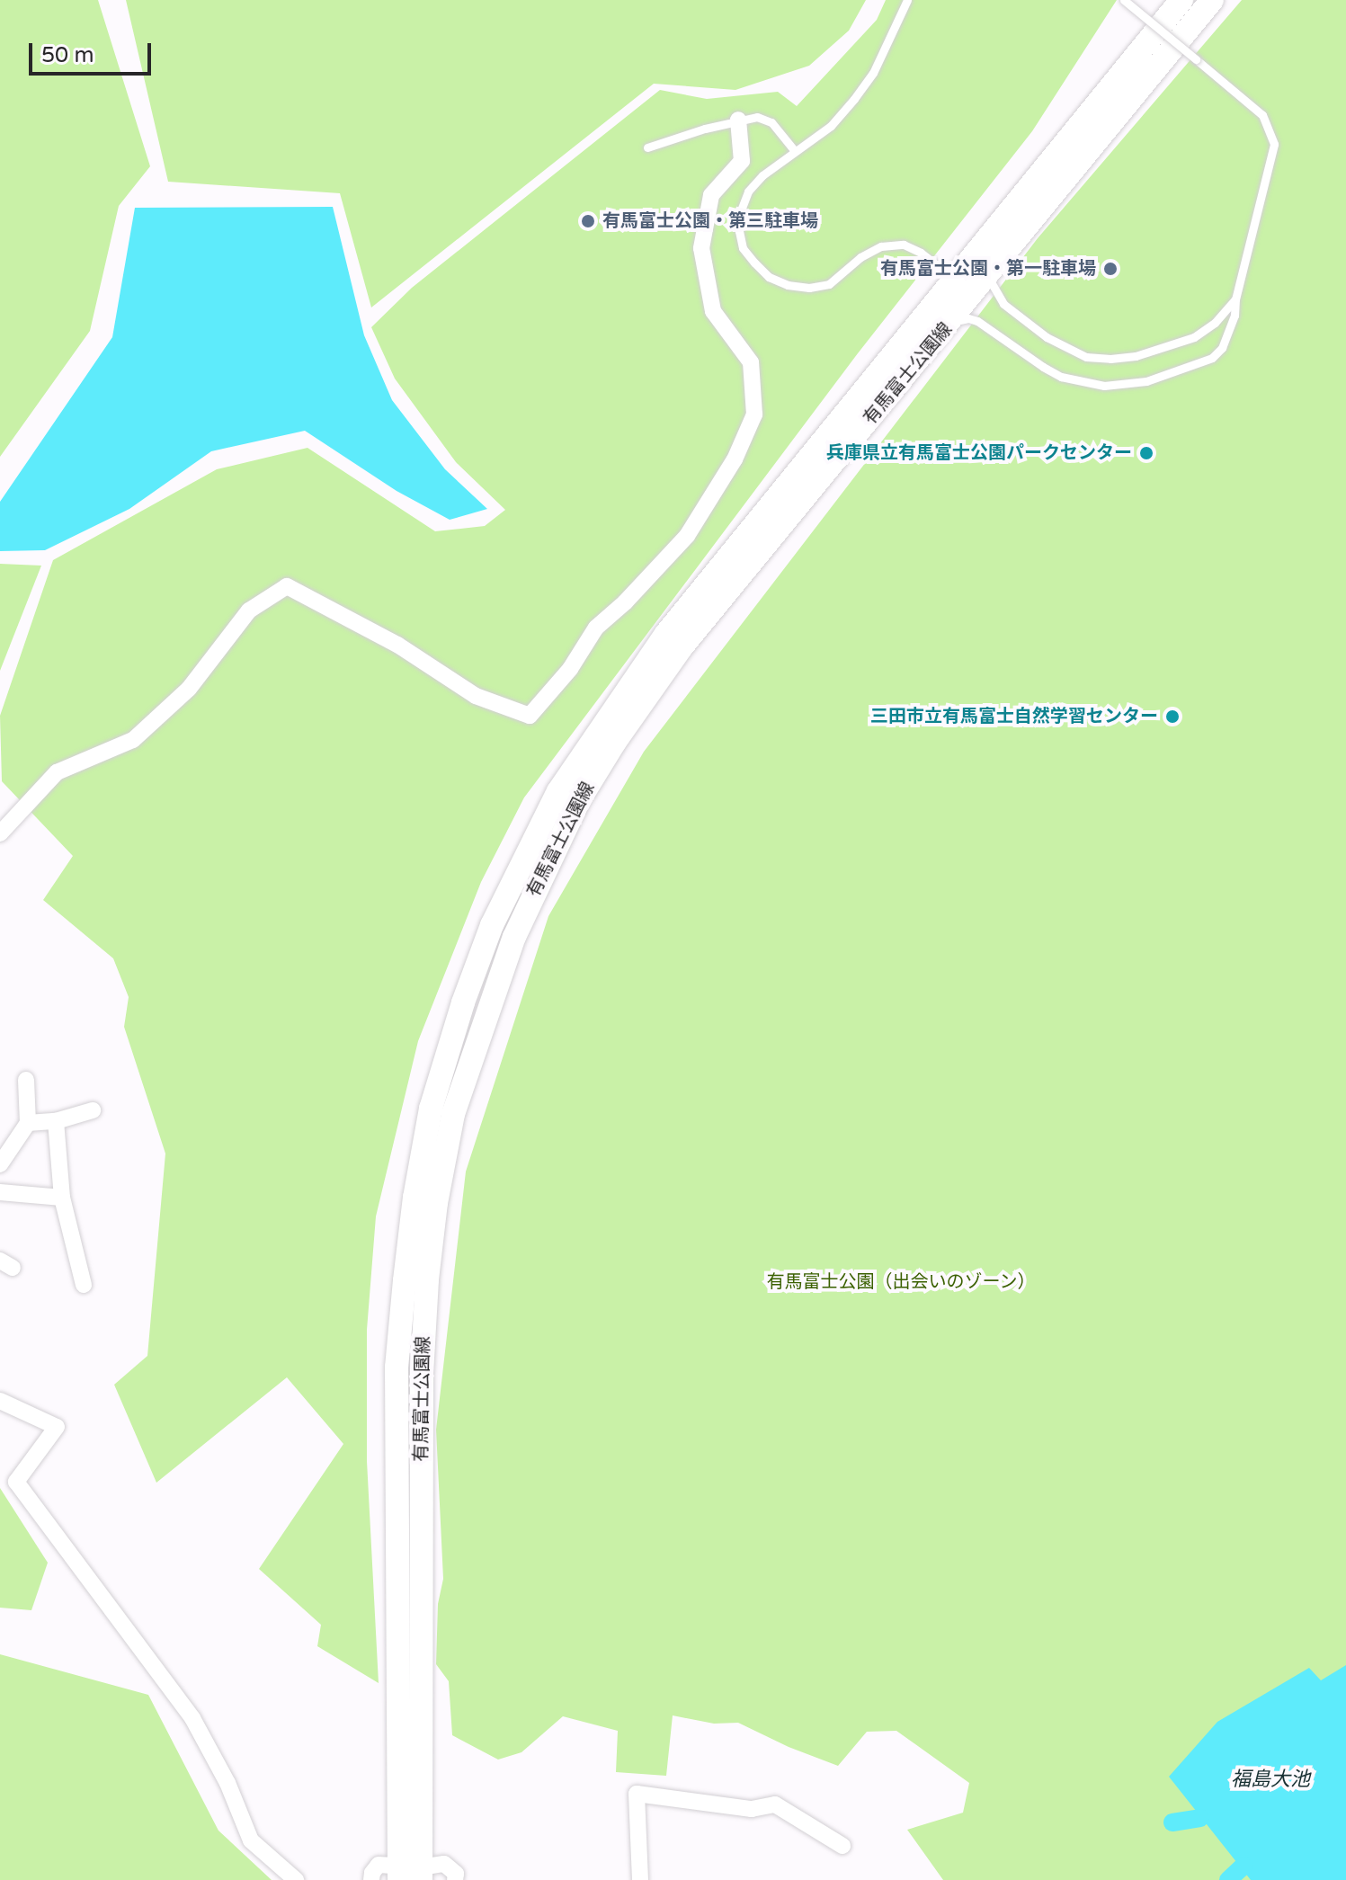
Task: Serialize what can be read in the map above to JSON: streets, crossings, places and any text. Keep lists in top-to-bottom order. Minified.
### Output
{"streets":{"main road":["有馬富士公園線"]},"water":["福島大池"],"parks":["有馬富士公園（出会いのゾーン）"],"places":["有馬富士公園・第三駐車場","有馬富士公園・第一駐車場","兵庫県立有馬富士公園パークセンター","三田市立有馬富士自然学習センター"],"scale_bar":"50 m"}
